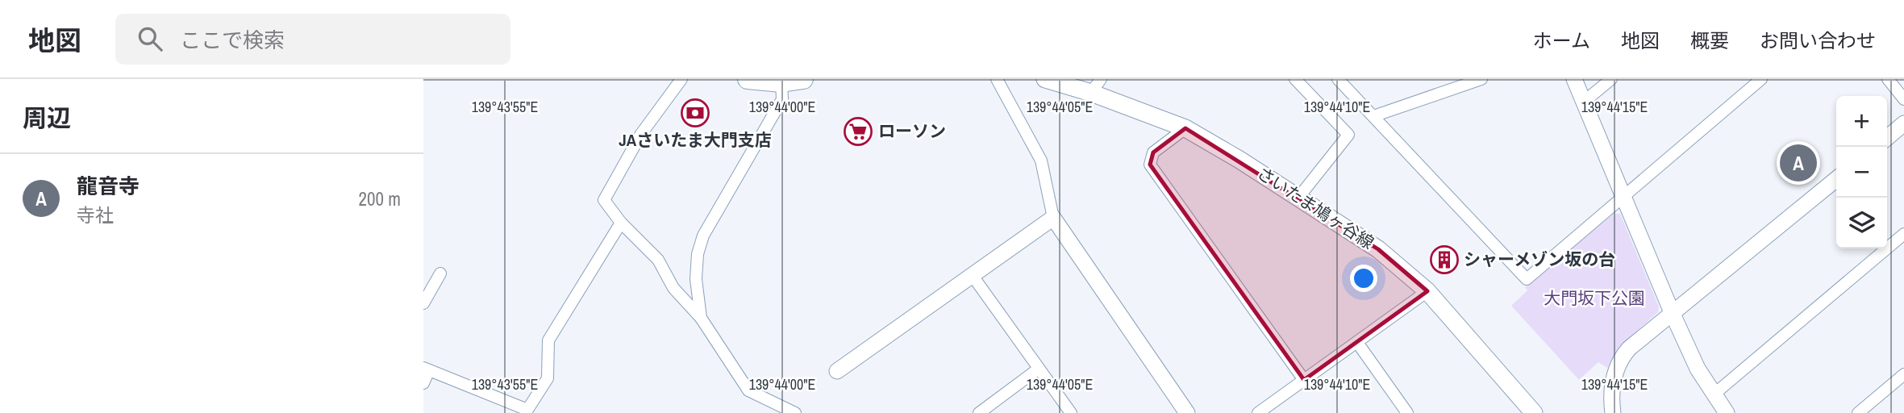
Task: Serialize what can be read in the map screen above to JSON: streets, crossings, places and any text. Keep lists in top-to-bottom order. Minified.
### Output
{"streets":{"main road":["さいたま鳩ヶ谷線"]},"parks":["大門坂下公園"],"places":{"bank":["JAさいたま大門支店"],"supermarket":["ローソン"],"building":["シャーメゾン坂の台"]},"page":{"header":"地図","search":"ここで検索","nav":["ホーム","地図","概要","お問い合わせ"],"heading":"周辺","map_buttons":["+","−"],"pins":"A","list":[{"mark":"A","name":"龍音寺","note":"寺社","value":"200 m"}]},"coordinates":["139°43'55\"E","139°44'00\"E","139°44'05\"E","139°44'10\"E","139°44'15\"E"]}
